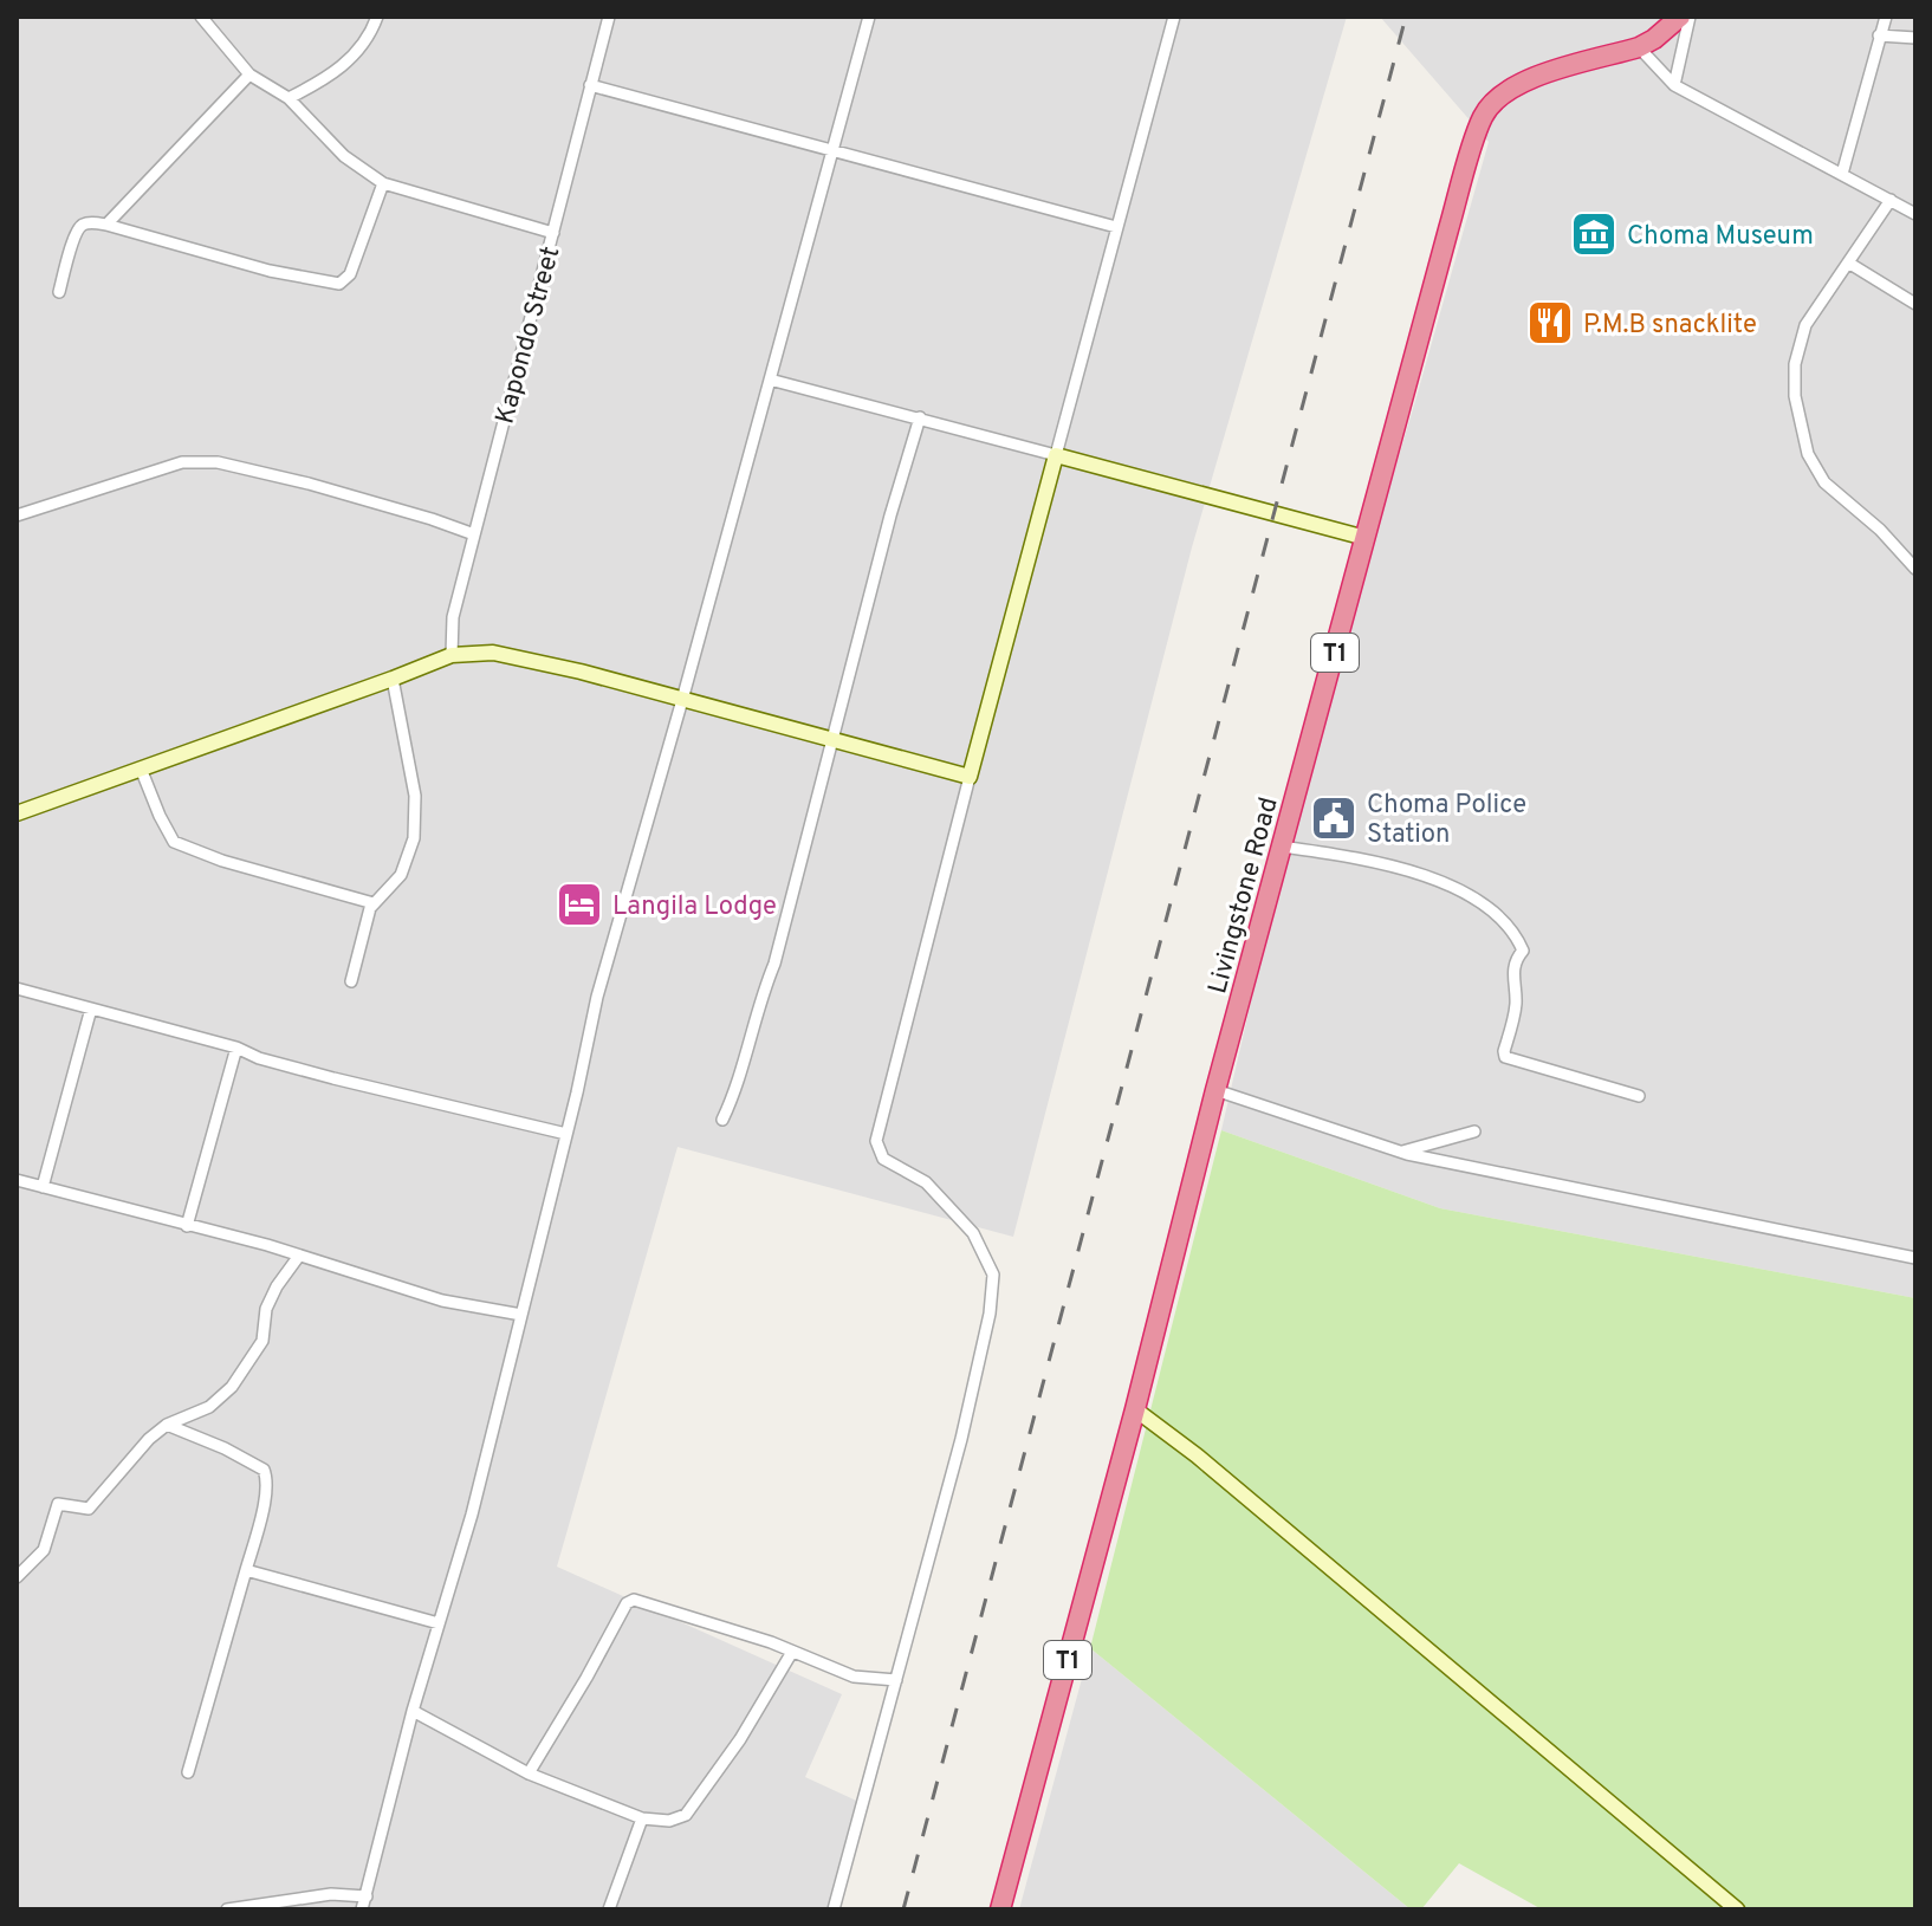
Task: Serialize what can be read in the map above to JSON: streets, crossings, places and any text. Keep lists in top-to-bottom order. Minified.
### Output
{"streets":{"highway":["T1","Livingstone Road"],"street":["Kapondo Street"]},"places":{"museum":["Choma Museum"],"restaurant":["P.M.B snacklite"],"public building":["Choma Police Station"],"hotel":["Langila Lodge"]}}
